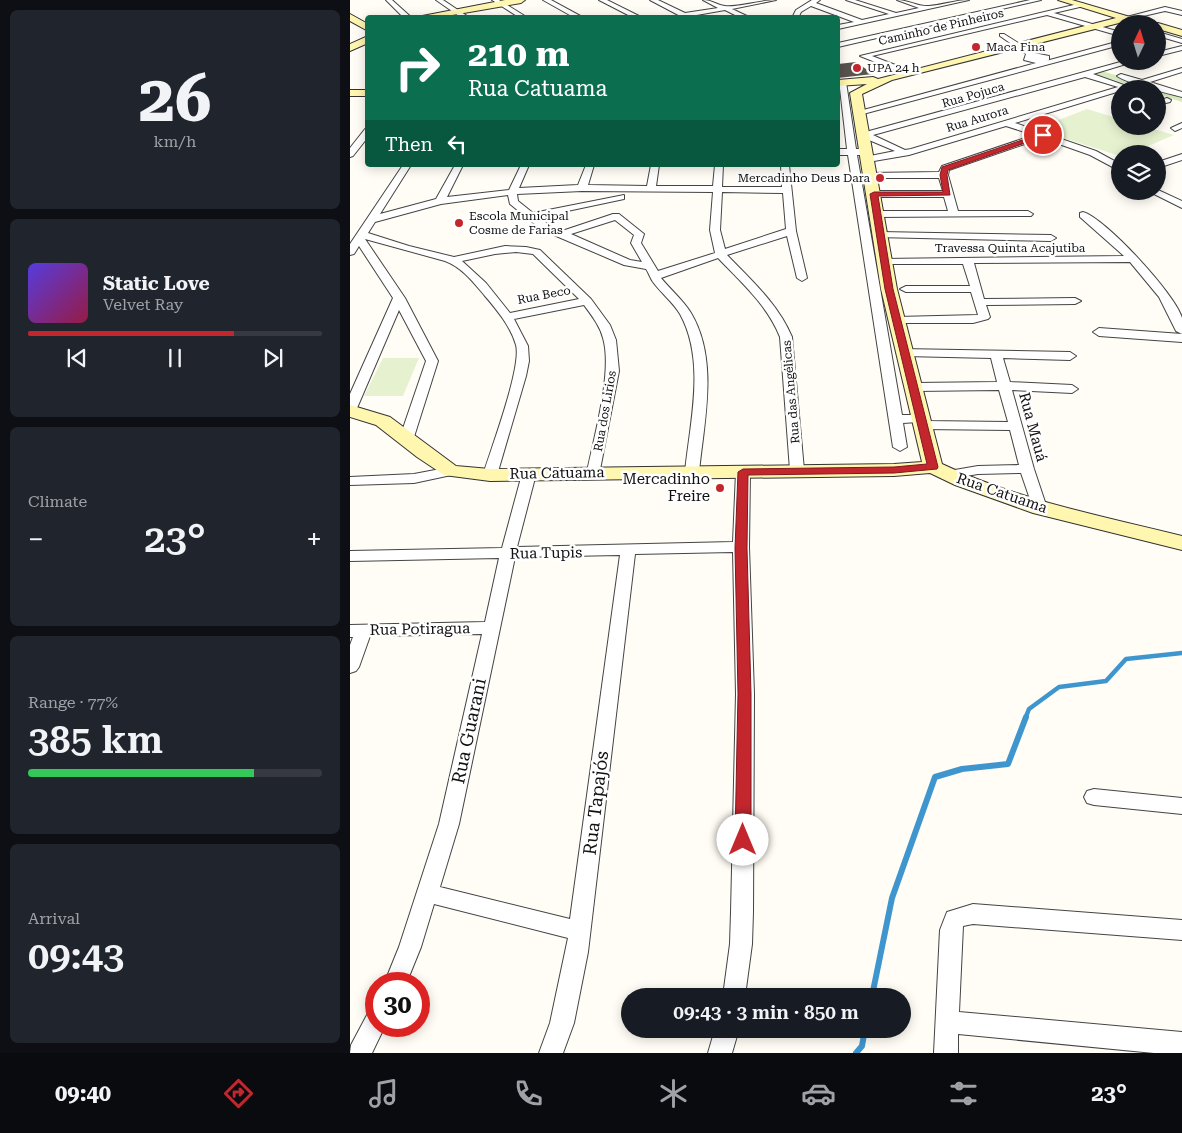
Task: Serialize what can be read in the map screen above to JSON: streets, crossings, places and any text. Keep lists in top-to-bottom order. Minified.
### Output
{"streets":{"street":["Caminho de Pinheiros","Rua Pojuca","Rua Aurora","Travessa Quinta Acajutiba","Rua Beco","Rua das Angélicas","Rua dos Lirios","Rua Mauá","Rua Catuama","Rua Tupis","Rua Potiragua","Rua Guarani","Rua Tapajós"]},"crossings":[["Rua Beco","Rua dos Lirios"],["Rua das Angélicas","Rua Catuama"],["Rua dos Lirios","Rua Catuama"],["Rua Mauá","Rua Catuama"],["Rua Catuama","Rua Guarani"],["Rua Tupis","Rua Guarani"],["Rua Tupis","Rua Tapajós"],["Rua Potiragua","Rua Guarani"]],"places":["Maca Fina","UPA 24 h","Mercadinho Deus Dara","Escola Municipal Cosme de Farias","Mercadinho Freire"],"north":"top","page":{"tile":[["26","km/h"],"Climate",["Range · 77%","385 km"],["Arrival","09:43"]],"turn":["210 m","Rua Catuama"],"then":"Then","song":["Static Love","Velvet Ray"],"heat":["−","23°","+"],"limit":"30","trip":"09:43 · 3 min · 850 m","tabs":["09:40","23°"]}}
